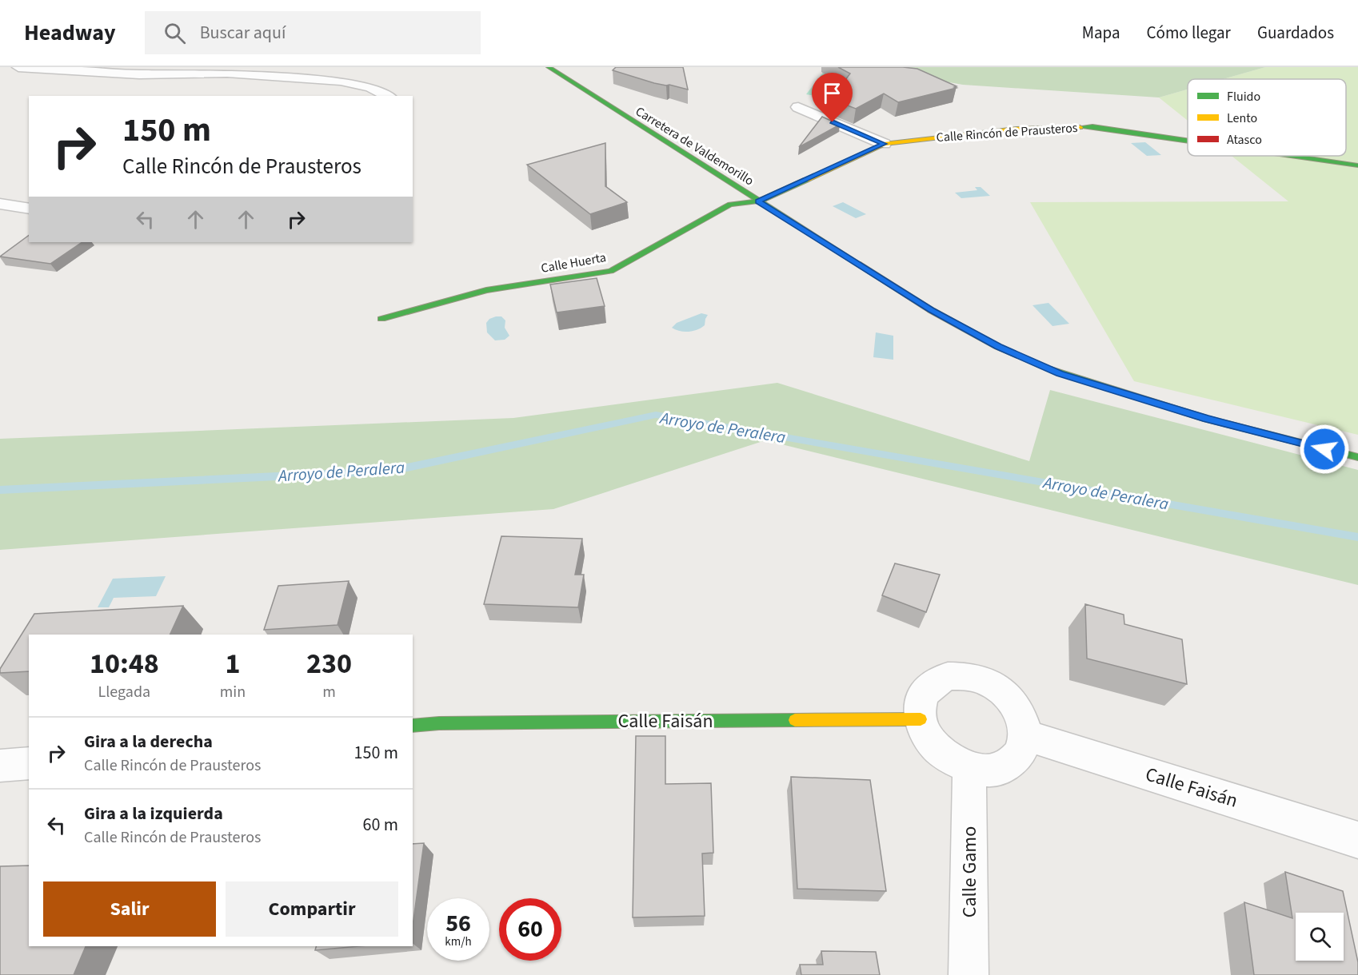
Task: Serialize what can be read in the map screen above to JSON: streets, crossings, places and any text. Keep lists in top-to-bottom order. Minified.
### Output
{"streets":{"street":["Calle Rincón de Prausteros","Carretera de Valdemorillo","Calle Huerta","Calle Faisán","Calle Gamo"]},"crossings":[["Calle Rincón de Prausteros","Carretera de Valdemorillo"],["Calle Rincón de Prausteros","Calle Huerta"],["Carretera de Valdemorillo","Calle Huerta"],["Calle Faisán","Calle Gamo"]],"water":["Arroyo de Peralera"],"legend":["Fluido","Lento","Atasco"],"page":{"header":"Headway","search":"Buscar aquí","nav":["Mapa","Cómo llegar","Guardados"],"turn":["150 m","Calle Rincón de Prausteros"],"eta":["10:48","Llegada","1","min","230","m"],"list":[{"name":"Gira a la derecha","note":"Calle Rincón de Prausteros","value":"150 m"},{"name":"Gira a la izquierda","note":"Calle Rincón de Prausteros","value":"60 m"}],"buttons":["Salir","Compartir"],"speed":"56 km/h","limit":"60"}}
